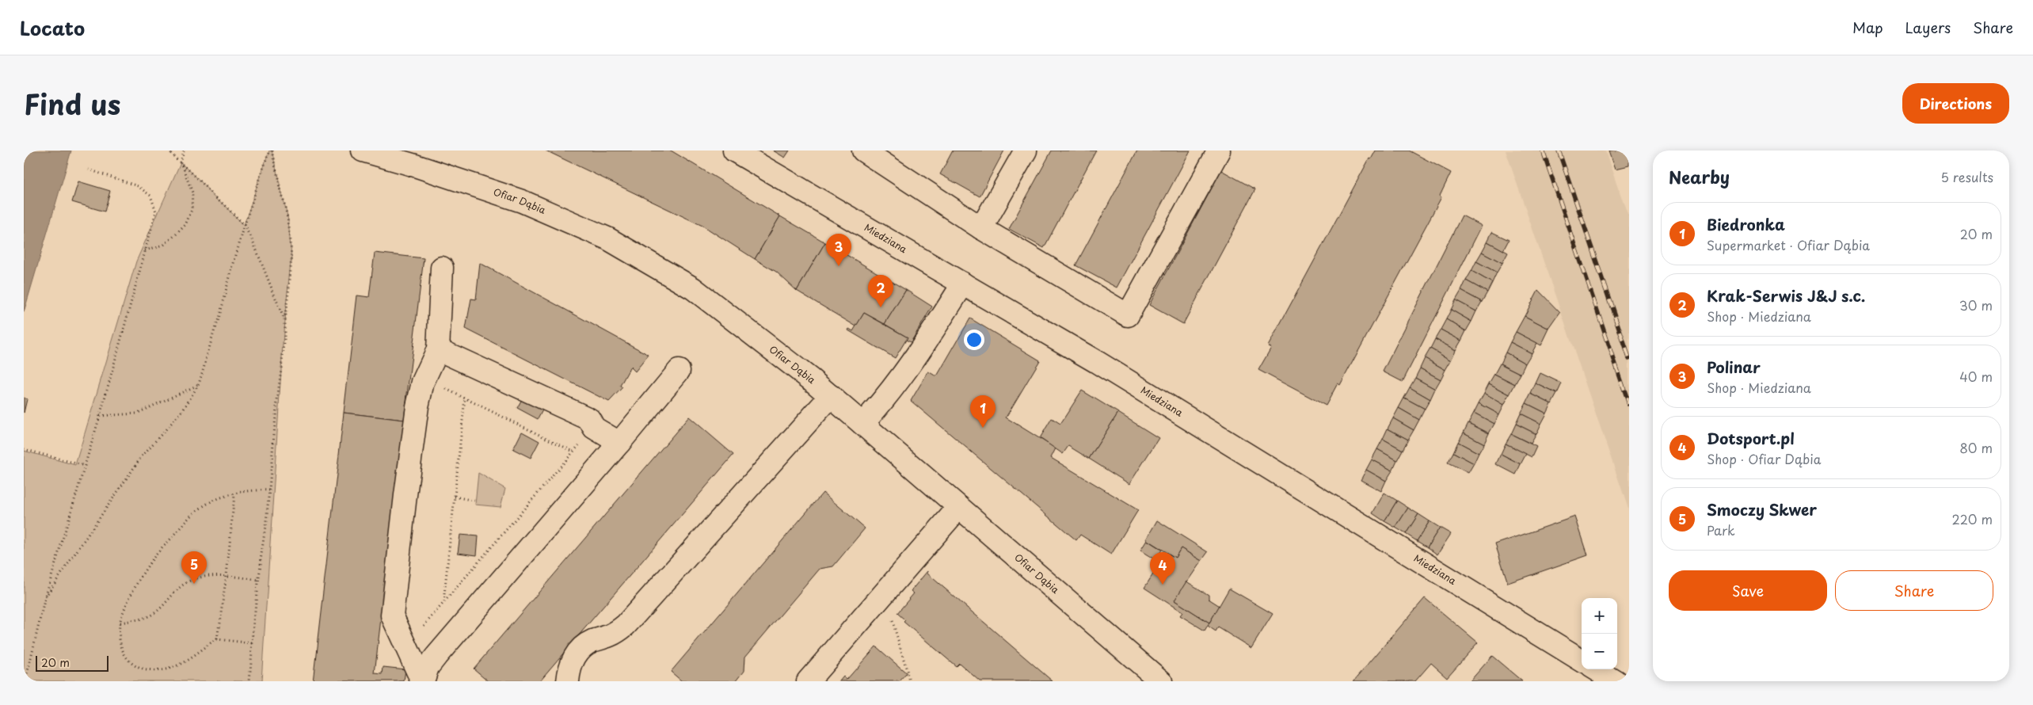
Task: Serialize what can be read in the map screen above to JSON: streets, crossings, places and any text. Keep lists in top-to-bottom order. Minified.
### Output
{"streets":{"street":["Ofiar Dąbia","Miedziana"]},"scale_bar":"20 m","page":{"header":"Locato","nav":["Map","Layers","Share"],"title":"Find us","buttons":["Directions",["Save","Share"]],"heading":["Nearby","5 results"],"list":[{"mark":"1","name":"Biedronka","note":"Supermarket · Ofiar Dąbia","value":"20 m"},{"mark":"2","name":"Krak-Serwis J&J s.c.","note":"Shop · Miedziana","value":"30 m"},{"mark":"3","name":"Polinar","note":"Shop · Miedziana","value":"40 m"},{"mark":"4","name":"Dotsport.pl","note":"Shop · Ofiar Dąbia","value":"80 m"},{"mark":"5","name":"Smoczy Skwer","note":"Park","value":"220 m"}],"pins":["3","2","1","5","4"],"map_buttons":["+","−"],"scale":"20 m"}}
